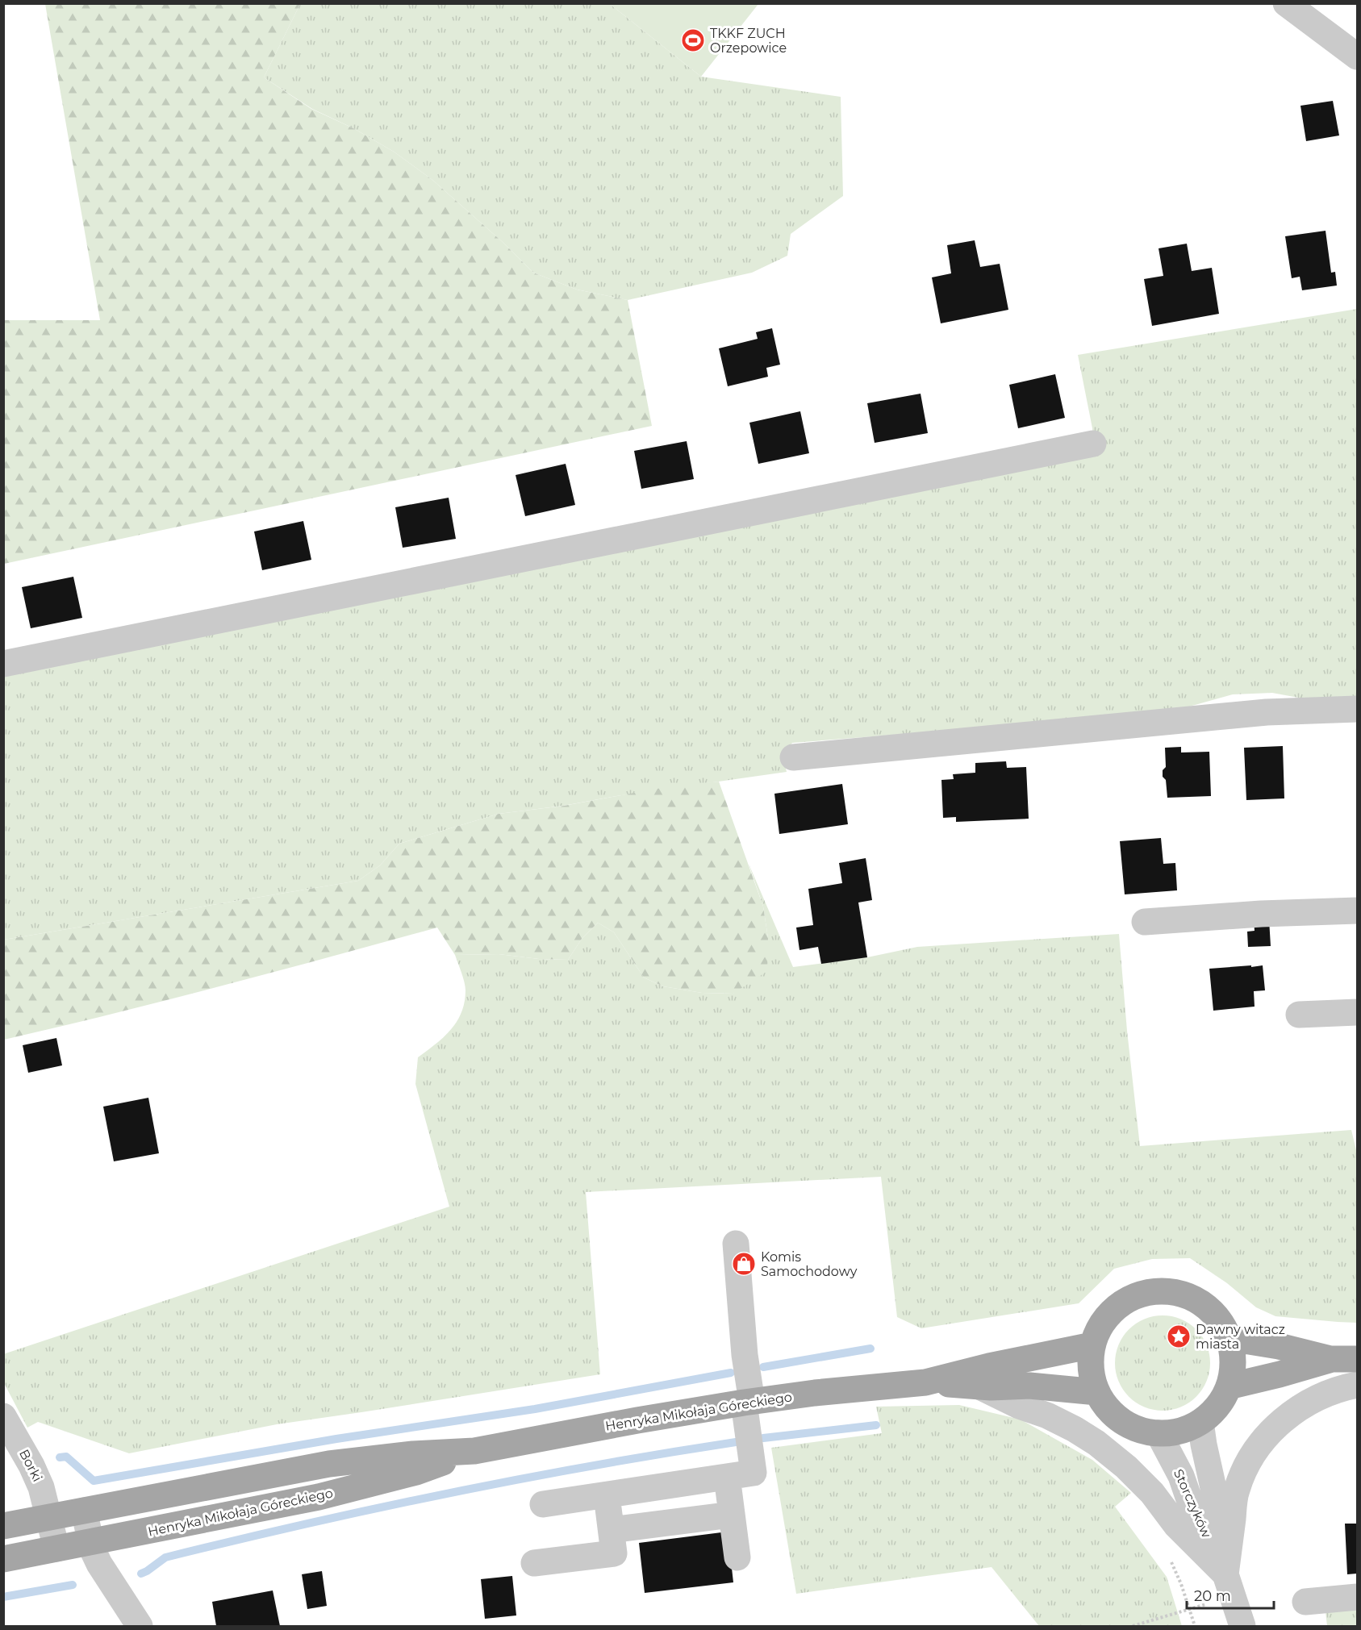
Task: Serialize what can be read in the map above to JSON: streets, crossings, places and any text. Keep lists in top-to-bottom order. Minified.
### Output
{"streets":{"main road":["Henryka Mikołaja Góreckiego"],"street":["Borki","Storczyków"]},"crossings":[["Henryka Mikołaja Góreckiego","Borki"],["Henryka Mikołaja Góreckiego","Storczyków"]],"places":{"sports":["TKKF ZUCH Orzepowice"],"shop":["Komis Samochodowy"],"place":["Dawny witacz miasta"]},"scale_bar":"20 m"}
